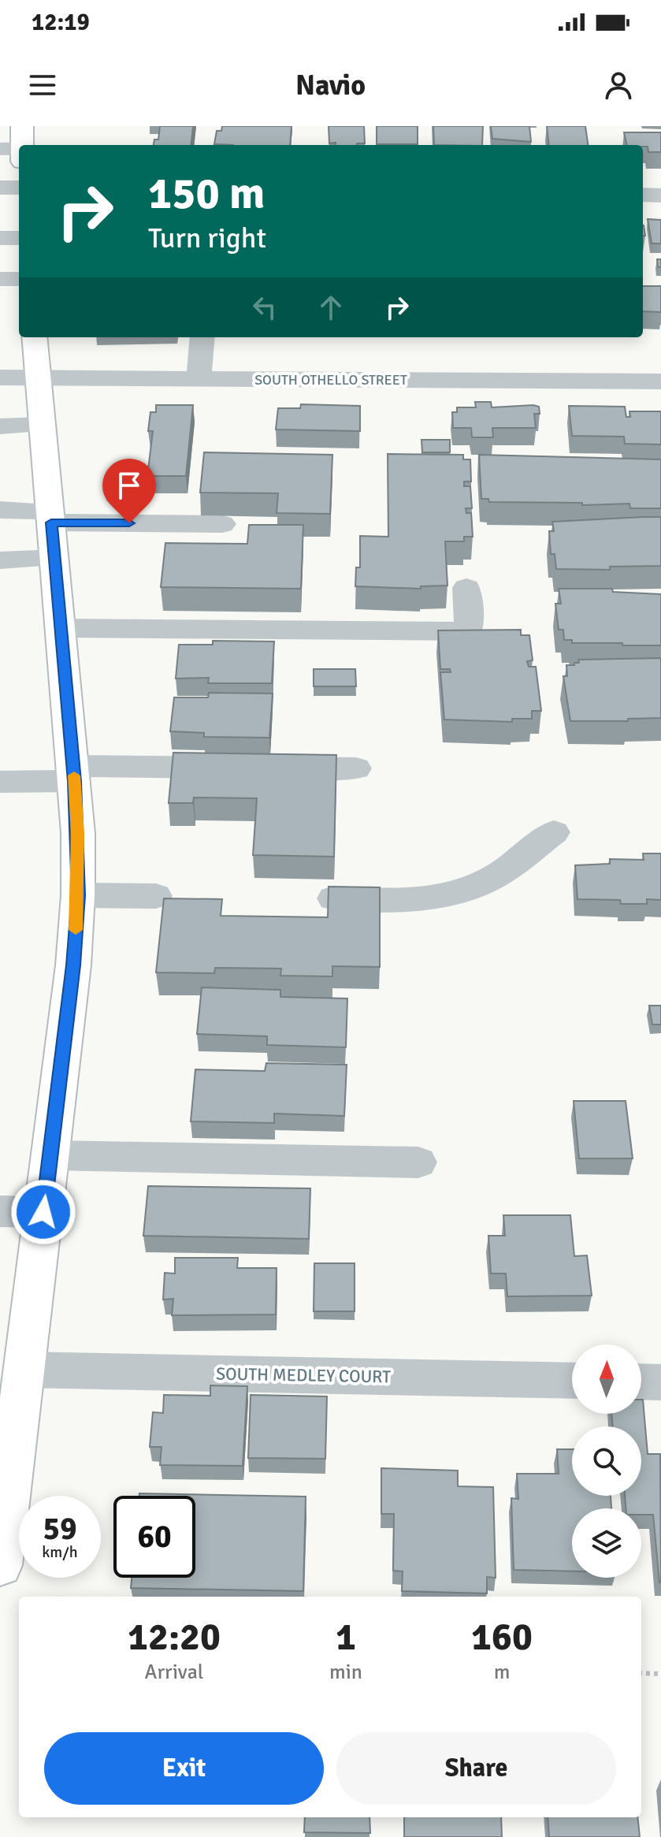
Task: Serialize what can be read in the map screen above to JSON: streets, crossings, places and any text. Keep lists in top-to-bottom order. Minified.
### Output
{"streets":{"street":["SOUTH OTHELLO STREET","SOUTH MEDLEY COURT"]},"north":"top","page":{"status":"12:19","header":"Navio","turn":["150 m","Turn right"],"speed":"59 km/h","limit":"60","eta":["12:20","Arrival","1","min","160","m"],"buttons":["Exit","Share"]}}
